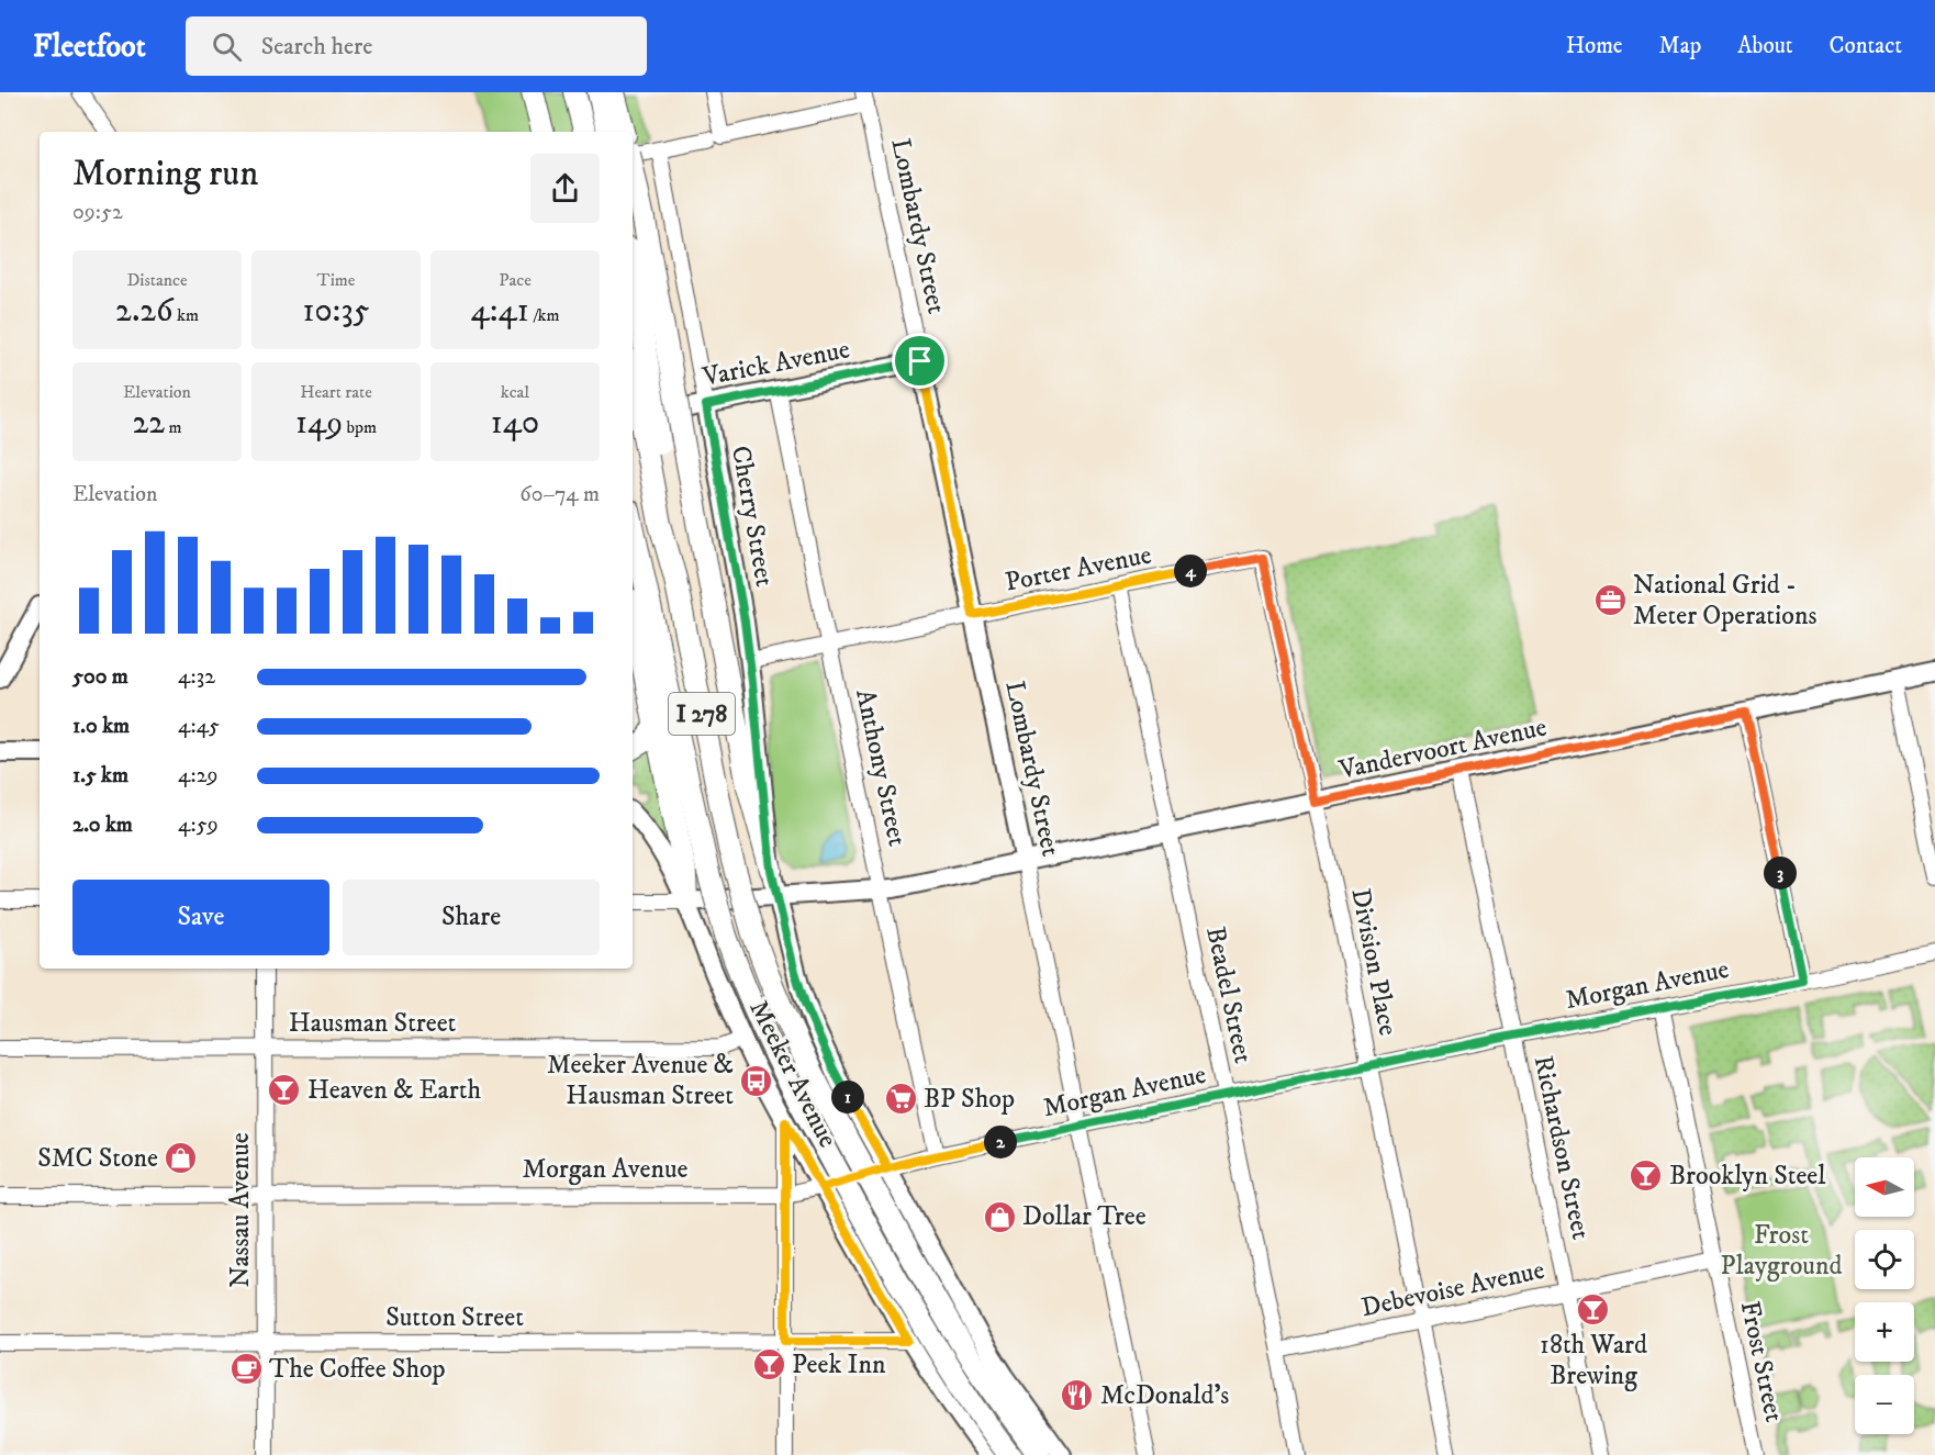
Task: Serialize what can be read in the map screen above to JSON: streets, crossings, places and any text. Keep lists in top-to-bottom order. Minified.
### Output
{"streets":{"highway":["I 278"],"main road":["Lombardy Street","Varick Avenue","Cherry Street","Vandervoort Avenue","Meeker Avenue"],"street":["Porter Avenue","Anthony Street","Division Place","Morgan Avenue","Beadel Street","Hausman Street","Richardson Street","Nassau Avenue","Debevoise Avenue","Sutton Street","Frost Street"]},"crossings":[["Lombardy Street","Varick Avenue"],["Lombardy Street","Porter Avenue"],["Lombardy Street","Vandervoort Avenue"],["Lombardy Street","Morgan Avenue"],["Varick Avenue","Cherry Street"],["Varick Avenue","Anthony Street"],["Cherry Street","Porter Avenue"],["Cherry Street","Vandervoort Avenue"],["Cherry Street","Meeker Avenue"],["Porter Avenue","Anthony Street"],["Porter Avenue","Division Place"],["Porter Avenue","Beadel Street"],["Vandervoort Avenue","Anthony Street"],["Vandervoort Avenue","Division Place"],["Vandervoort Avenue","Beadel Street"],["Vandervoort Avenue","Meeker Avenue"],["Vandervoort Avenue","Richardson Street"],["Anthony Street","Morgan Avenue"],["Division Place","Morgan Avenue"],["Division Place","Debevoise Avenue"],["Morgan Avenue","Beadel Street"],["Morgan Avenue","Meeker Avenue"],["Morgan Avenue","Richardson Street"],["Morgan Avenue","Nassau Avenue"],["Morgan Avenue","Frost Street"],["Beadel Street","Debevoise Avenue"],["Hausman Street","Meeker Avenue"],["Hausman Street","Nassau Avenue"],["Meeker Avenue","Sutton Street"],["Richardson Street","Debevoise Avenue"],["Nassau Avenue","Sutton Street"],["Debevoise Avenue","Frost Street"]],"parks":["Frost Playground"],"places":{"office":["National Grid - Meter Operations"],"bus stop":["Meeker Avenue & Hausman Street"],"bar":["Heaven & Earth","Brooklyn Steel","18th Ward Brewing","Peek Inn"],"supermarket":["BP Shop"],"shop":["SMC Stone","Dollar Tree"],"cafe":["The Coffee Shop"],"restaurant":["McDonald's"]},"north":"left","page":{"header":"Fleetfoot","search":"Search here","nav":["Home","Map","About","Contact"],"heading":["Morning run","09:52"],"stats":[["Distance","2.26 km"],["Time","10:35"],["Pace","4:41 /km"],["Elevation","22 m"],["Heart rate","149 bpm"],["kcal","140"]],"chart":["Elevation","60–74 m"],"pins":["4","3","1","2"],"list":[{"name":"500 m","note":"4:32"},{"name":"1.0 km","note":"4:45"},{"name":"1.5 km","note":"4:29"},{"name":"2.0 km","note":"4:59"}],"buttons":["Save","Share"],"map_buttons":["+","−"]}}
